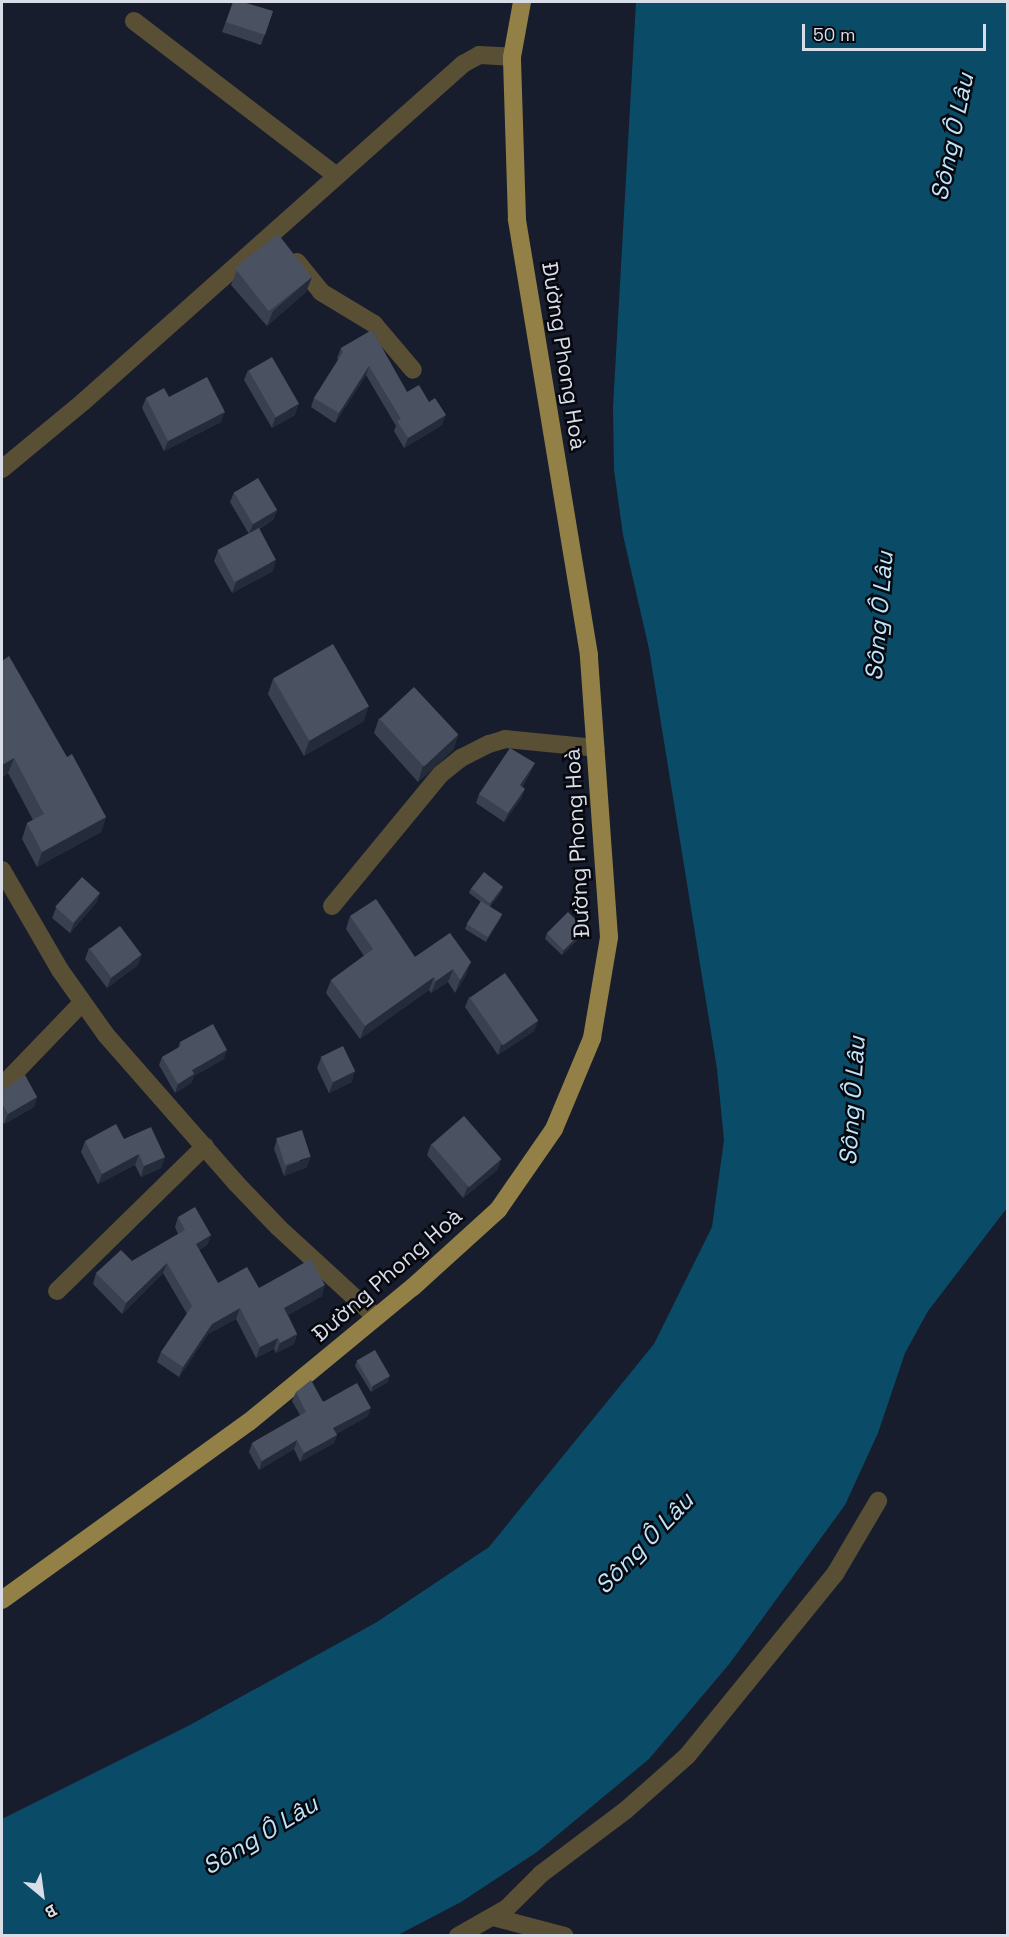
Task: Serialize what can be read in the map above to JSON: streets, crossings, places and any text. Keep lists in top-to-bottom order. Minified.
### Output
{"streets":{"main road":["Đường Phong Hoà"]},"water":["Sông Ô Lâu"],"scale_bar":"50 m","north":"bottom right"}
